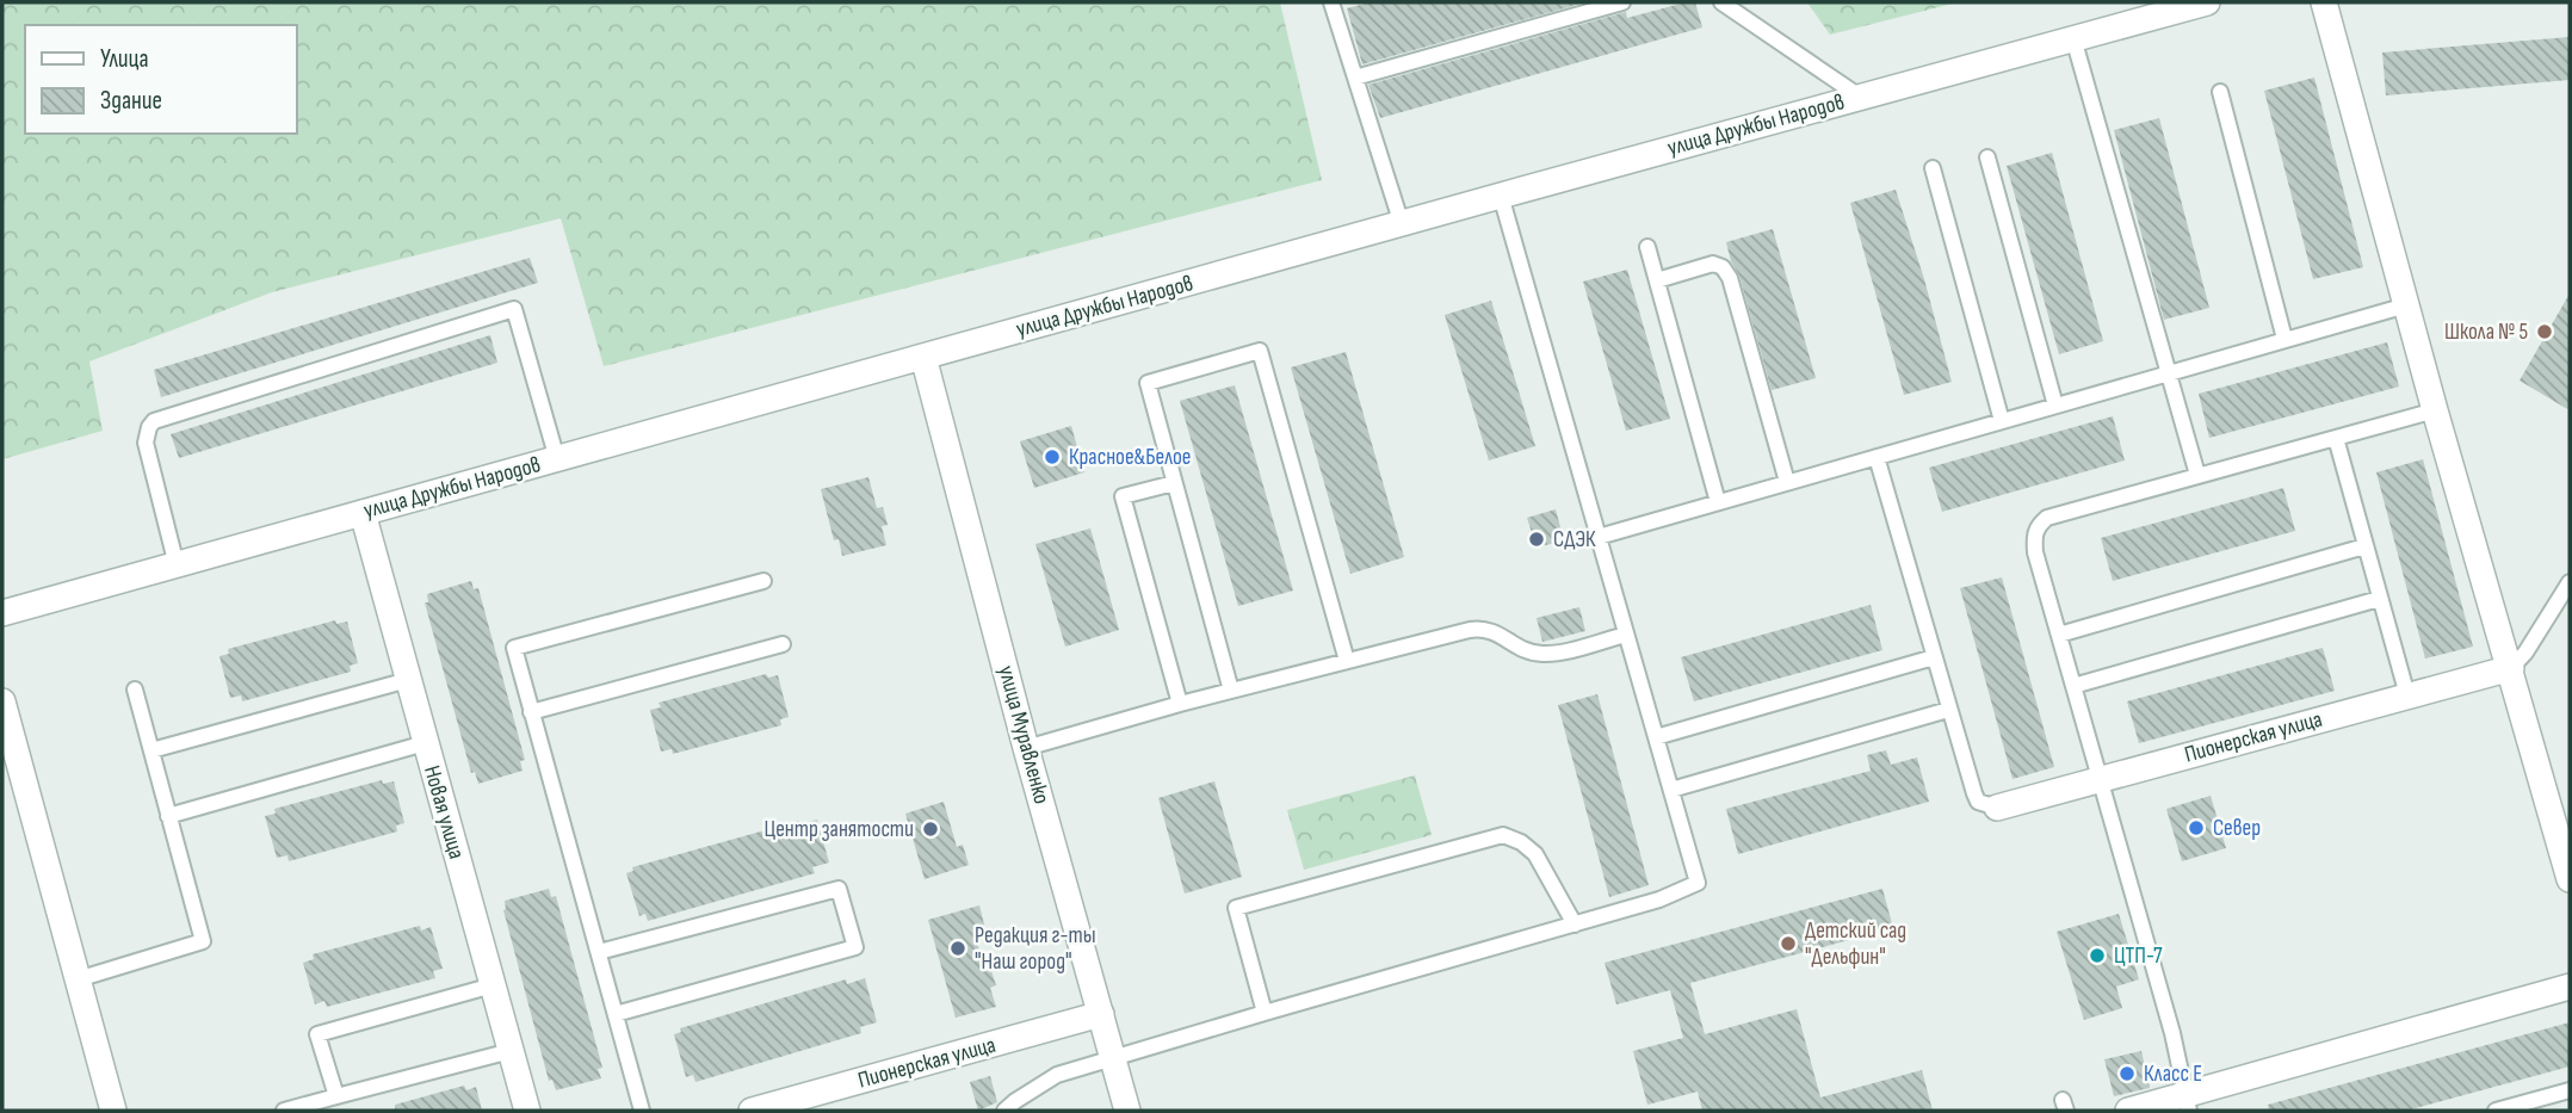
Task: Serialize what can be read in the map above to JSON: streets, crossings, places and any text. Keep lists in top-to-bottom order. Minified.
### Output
{"streets":{"street":["улица Дружбы Народов","улица Муравленко","Пионерская улица","Новая улица"]},"crossings":[["улица Дружбы Народов","улица Муравленко"],["улица Дружбы Народов","Новая улица"],["улица Муравленко","Пионерская улица"]],"places":["Школа № 5","Красное&Белое","СДЭК","Север","Центр занятости","Детский сад \"Дельфин\"","Редакция г-ты \"Наш город\"","ЦТП-7","Класс Е"],"legend":["Улица","Здание"]}
